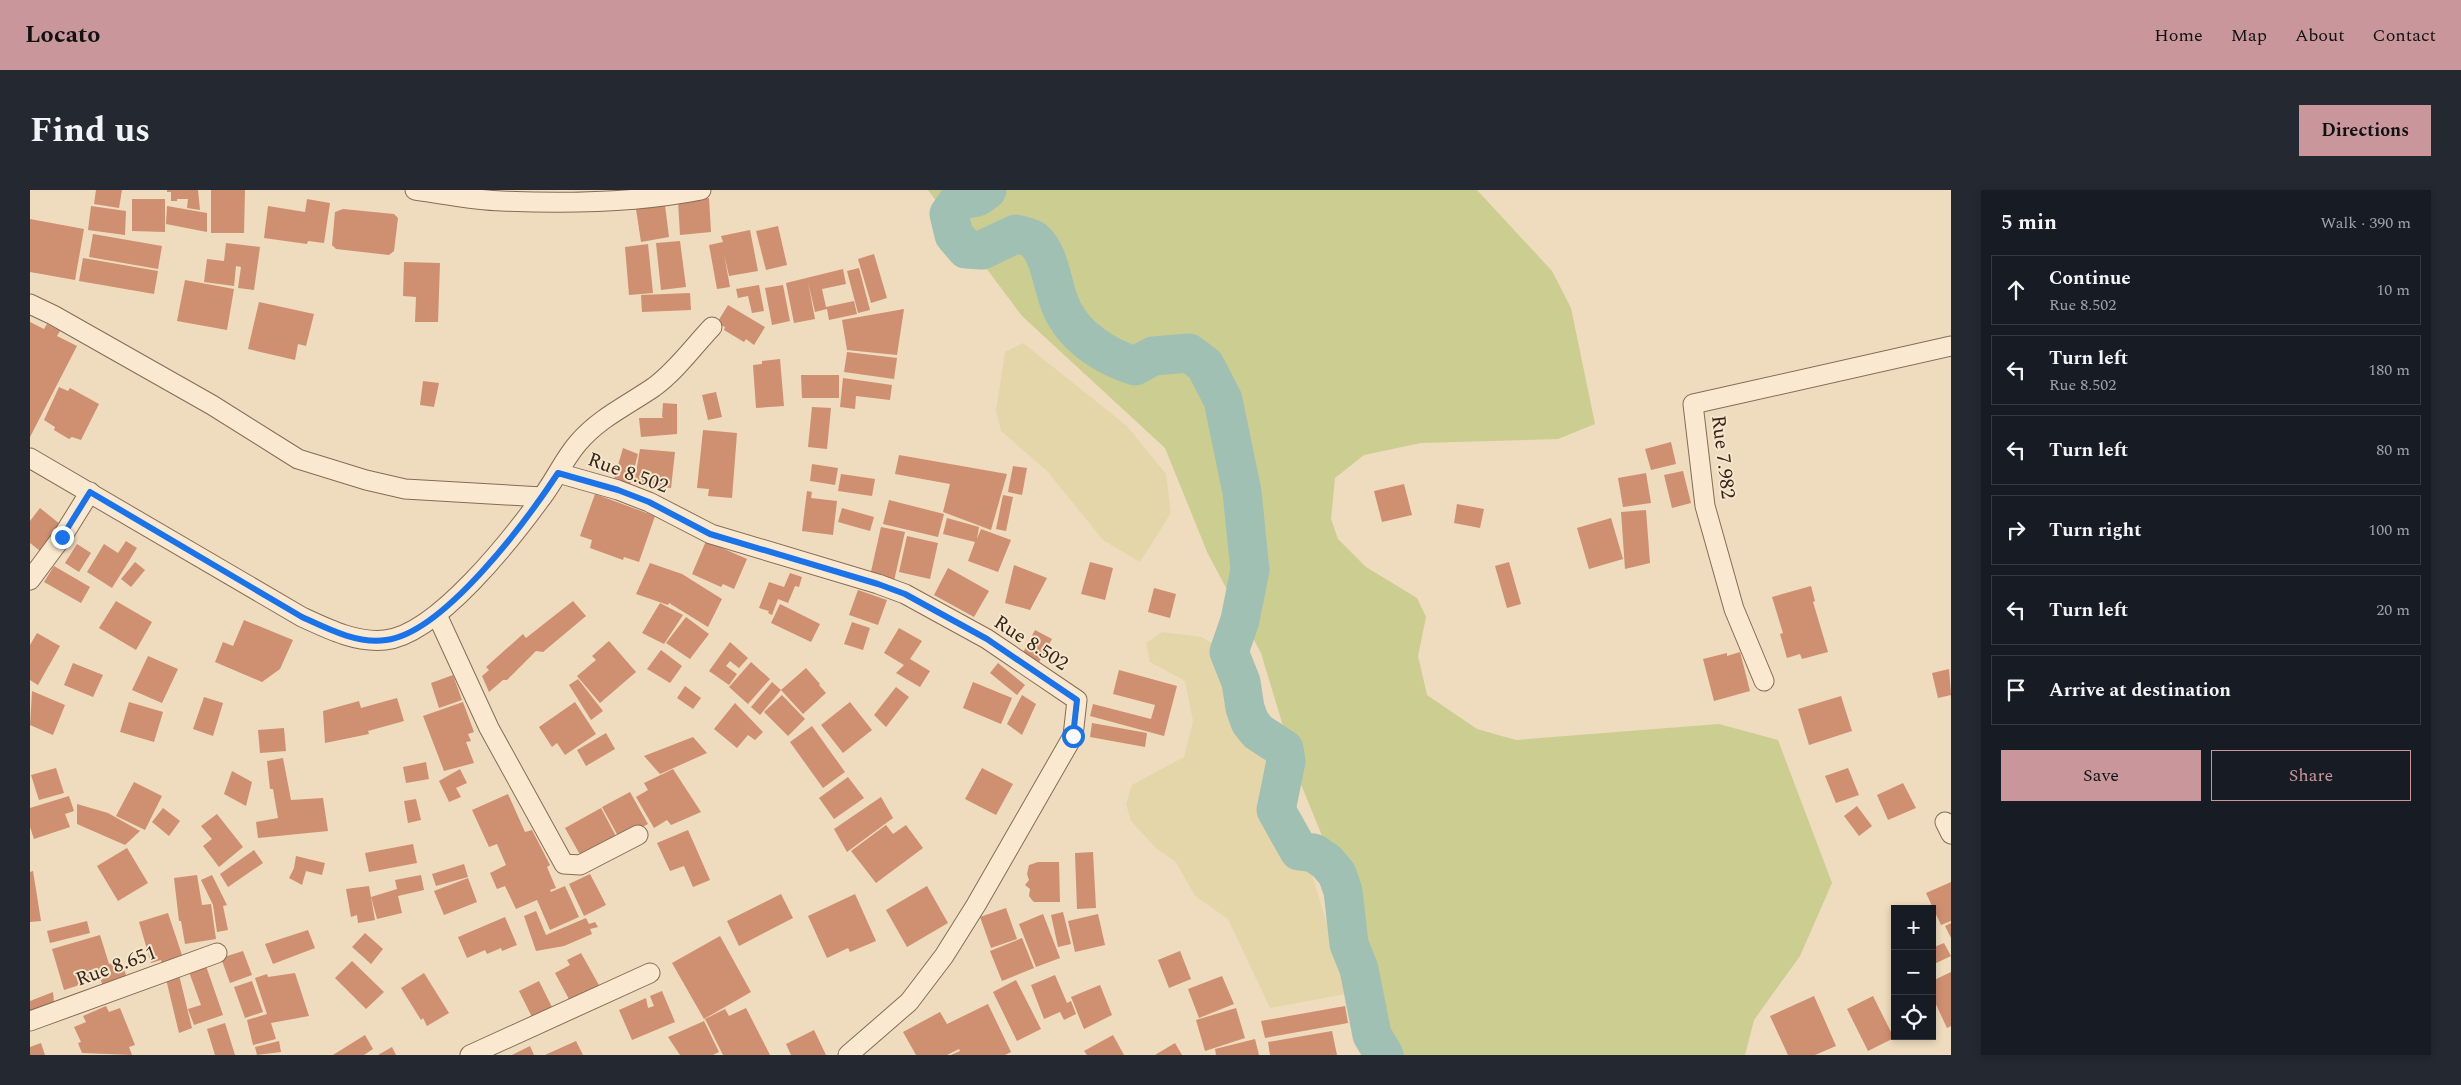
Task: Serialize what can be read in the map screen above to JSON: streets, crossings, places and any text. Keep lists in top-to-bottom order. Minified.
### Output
{"streets":{"street":["Rue 7.982","Rue 8.502","Rue 8.651"]},"page":{"header":"Locato","nav":["Home","Map","About","Contact"],"title":"Find us","buttons":["Directions",["Save","Share"]],"heading":["5 min","Walk · 390 m"],"list":[["Continue","Rue 8.502","10 m"],["Turn left","Rue 8.502","180 m"],["Turn left","80 m"],["Turn right","100 m"],["Turn left","20 m"],"Arrive at destination"],"map_buttons":["+","−"]}}
